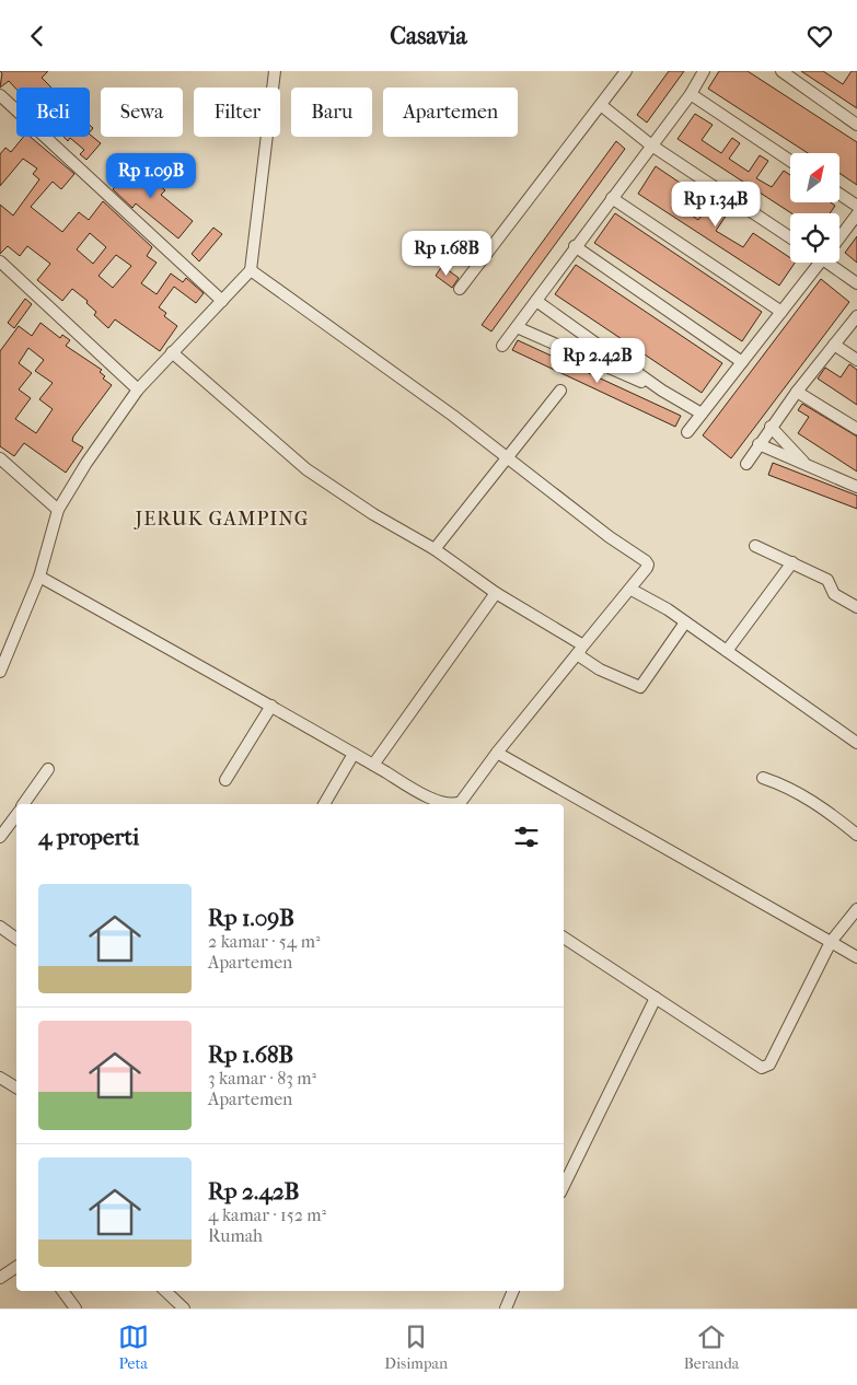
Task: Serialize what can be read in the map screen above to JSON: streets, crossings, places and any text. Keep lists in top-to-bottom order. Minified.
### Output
{"districts":["JERUK GAMPING"],"north":"top right","page":{"header":"Casavia","chip":["Beli","Sewa","Filter","Baru","Apartemen"],"price":["Rp 1.09B","Rp 1.34B","Rp 1.68B","Rp 2.42B"],"heading":"4 properti","list":[{"name":"Rp 1.09B","note":"2 kamar · 54 m² · Apartemen"},{"name":"Rp 1.68B","note":"3 kamar · 83 m² · Apartemen"},{"name":"Rp 2.42B","note":"4 kamar · 152 m² · Rumah"}],"tabs":["Peta","Disimpan","Beranda"]}}
